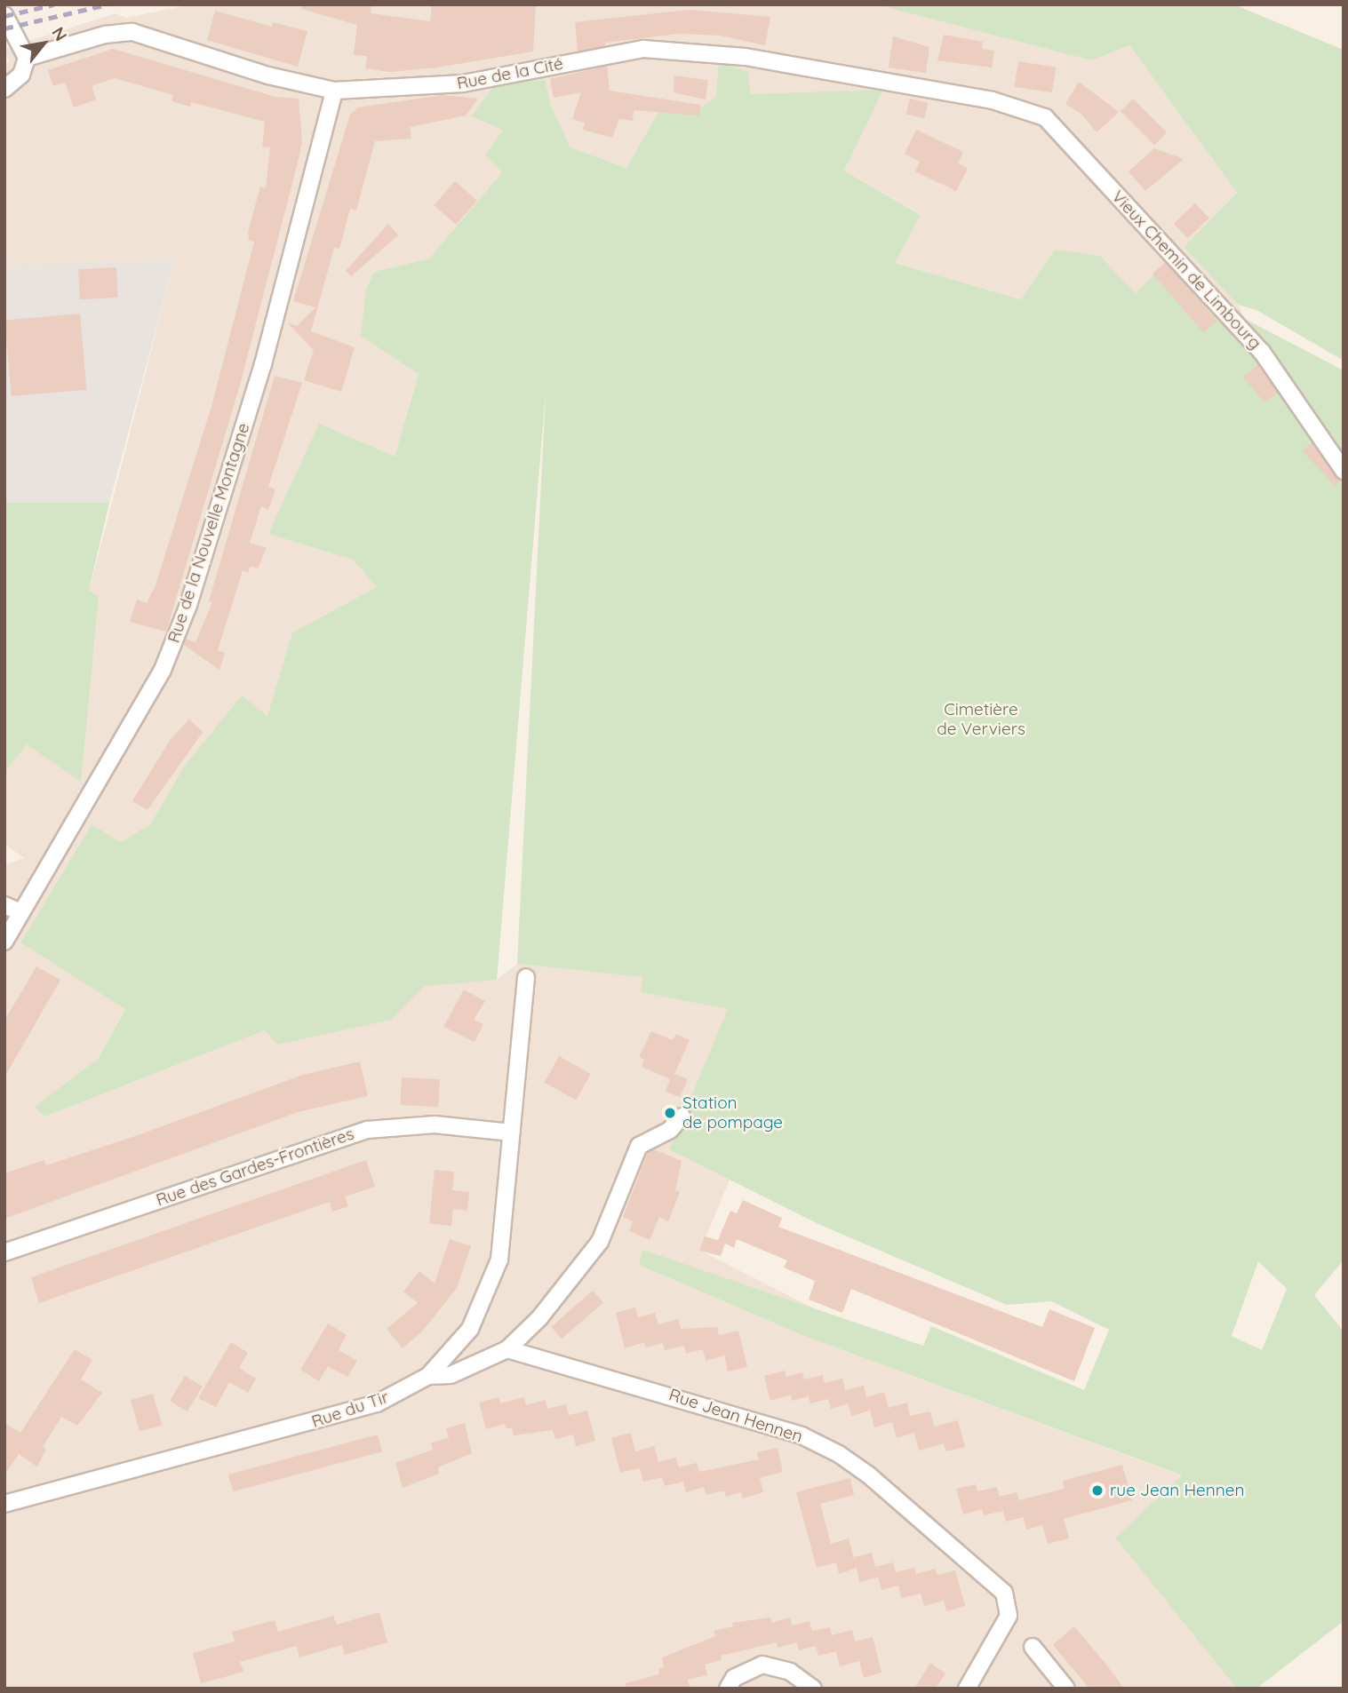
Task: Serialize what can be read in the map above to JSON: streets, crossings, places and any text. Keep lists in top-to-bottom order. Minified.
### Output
{"streets":{"street":["Rue de la Cité","Vieux Chemin de Limbourg","Rue de la Nouvelle Montagne","Rue des Gardes-Frontières","Rue du Tir","Rue Jean Hennen"]},"crossings":[["Rue de la Cité","Vieux Chemin de Limbourg"],["Rue de la Cité","Rue de la Nouvelle Montagne"],["Rue des Gardes-Frontières","Rue du Tir"]],"parks":["Cimetière de Verviers"],"places":["Station de pompage","rue Jean Hennen"],"north":"top right"}
